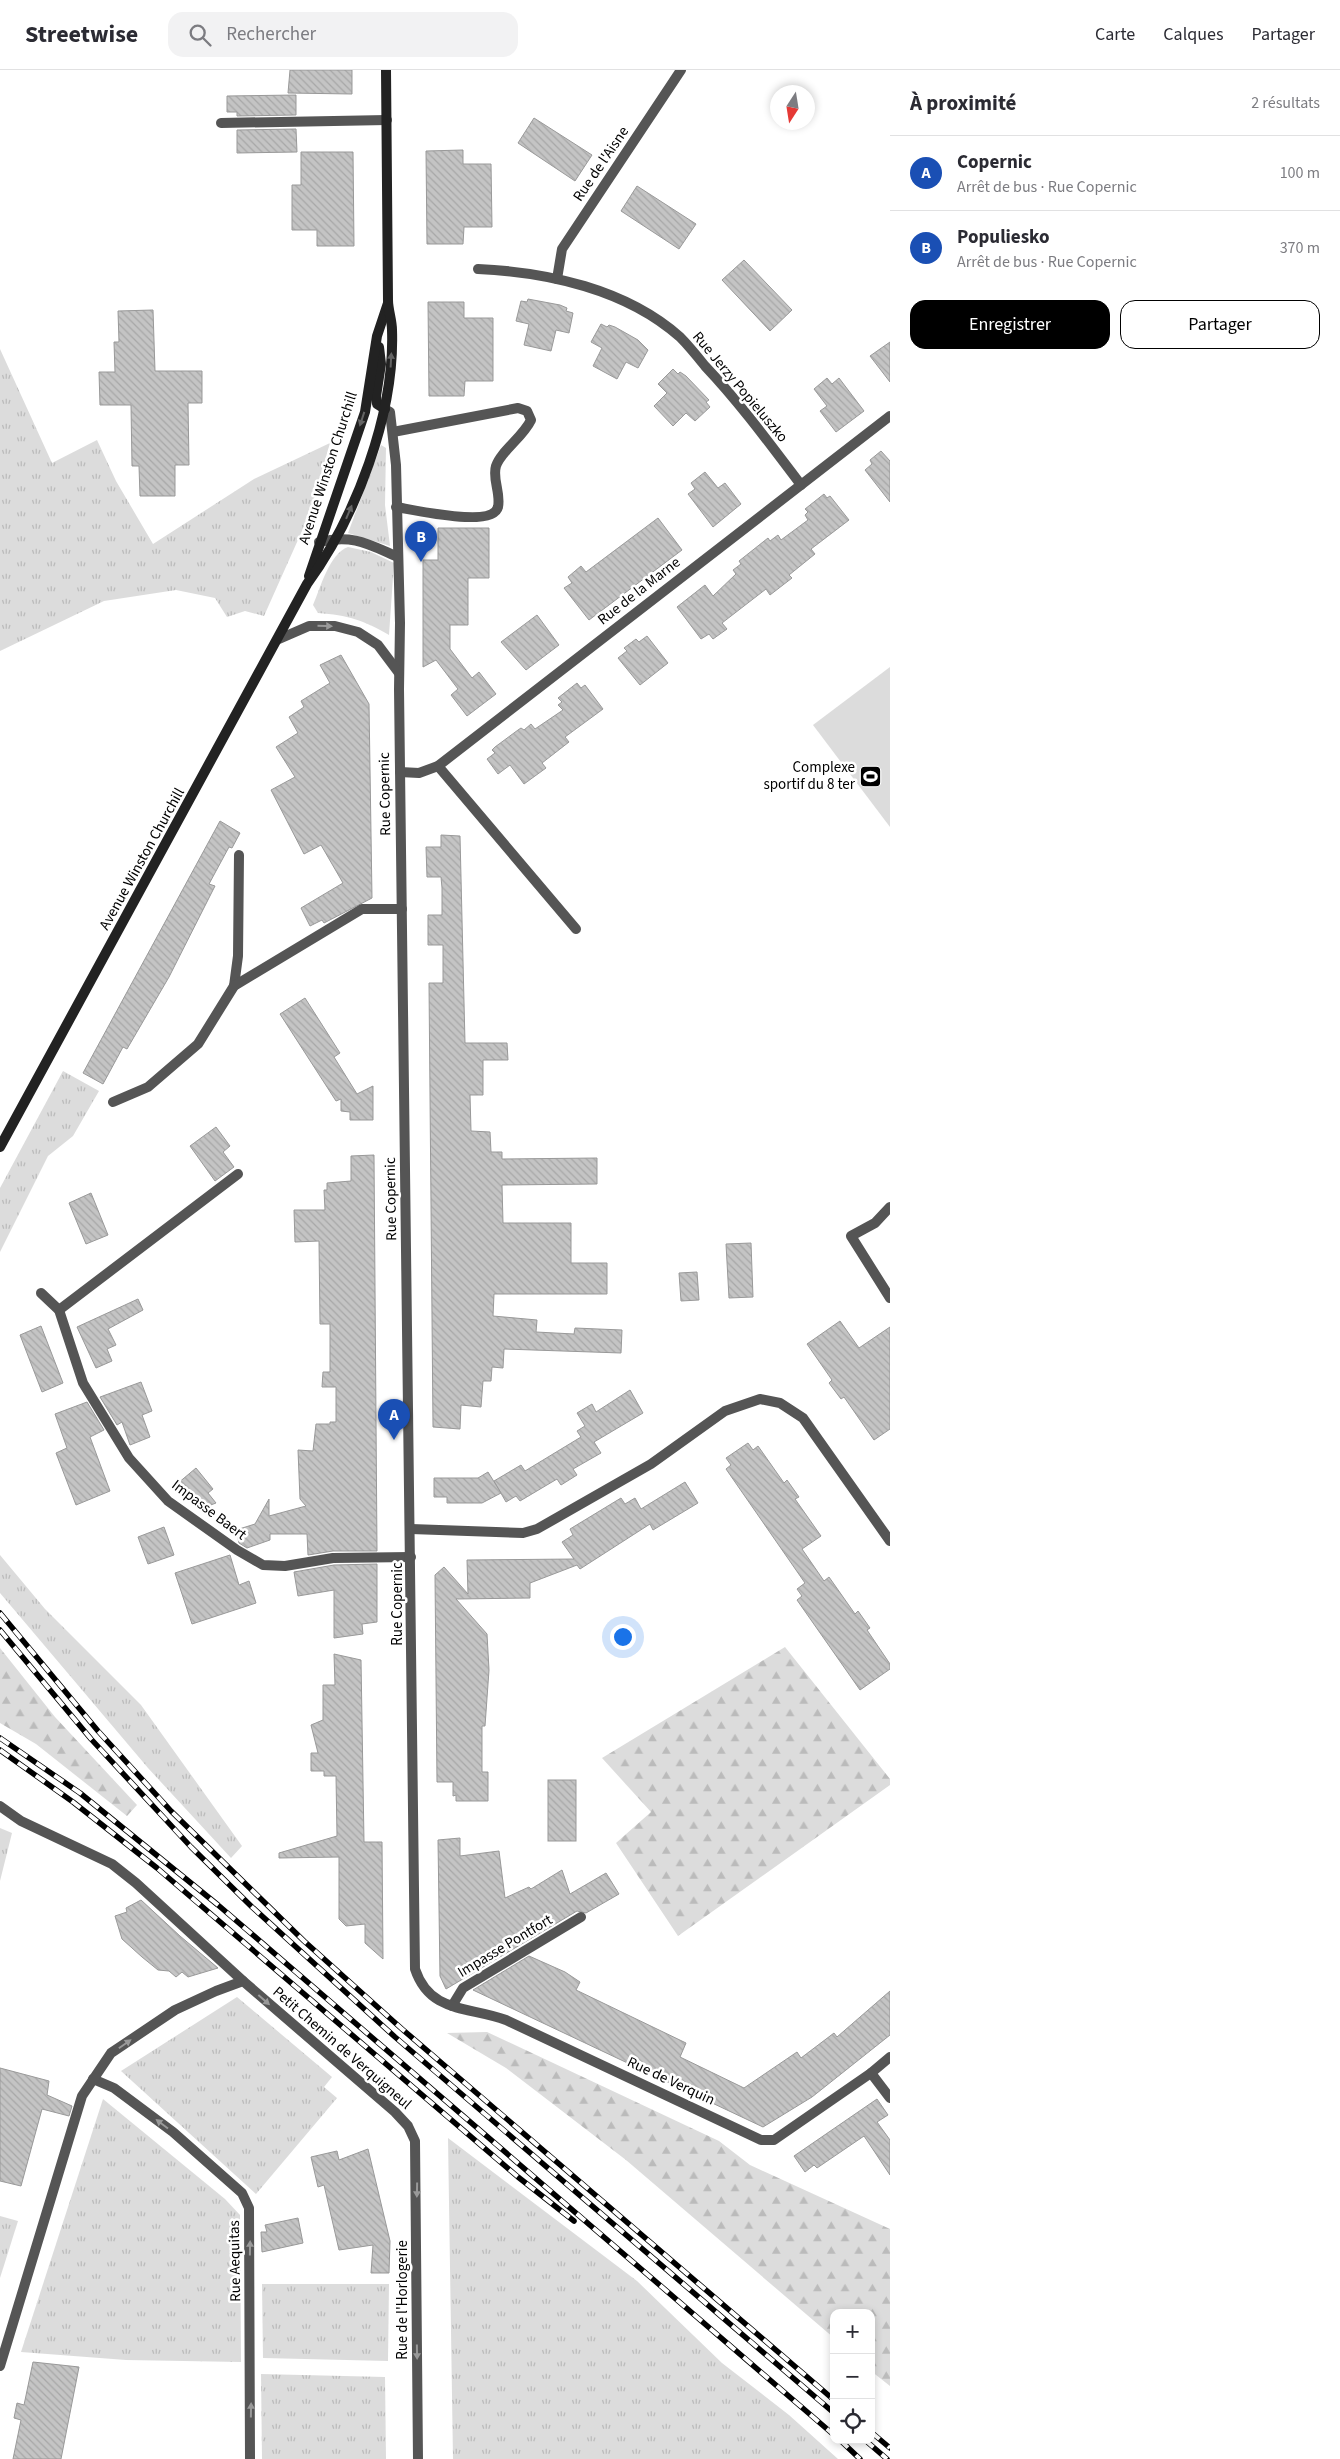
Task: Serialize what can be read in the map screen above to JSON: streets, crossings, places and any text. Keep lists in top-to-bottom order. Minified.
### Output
{"streets":{"main road":["Avenue Winston Churchill"],"street":["Rue de l'Aisne","Rue Jerzy Popieluszko","Rue de la Marne","Rue Copernic","Impasse Baert","Impasse Pontfort","Petit Chemin de Verquigneul","Rue de Verquin","Rue Aequitas","Rue de l'Horlogerie"]},"crossings":[["Rue de l'Aisne","Rue Jerzy Popieluszko"],["Rue Jerzy Popieluszko","Rue de la Marne"],["Avenue Winston Churchill","Rue Copernic"],["Rue de la Marne","Rue Copernic"],["Rue Copernic","Impasse Baert"],["Rue Copernic","Rue de Verquin"],["Impasse Pontfort","Rue de Verquin"],["Petit Chemin de Verquigneul","Rue de l'Horlogerie"]],"one_way":["Petit Chemin de Verquigneul","Rue Aequitas","Rue de l'Horlogerie"],"places":{"sports":["Complexe sportif du 8 ter"]},"north":"bottom","page":{"header":"Streetwise","search":"Rechercher","nav":["Carte","Calques","Partager"],"heading":["À proximité","2 résultats"],"list":[{"mark":"A","name":"Copernic","note":"Arrêt de bus · Rue Copernic","value":"100 m"},{"mark":"B","name":"Populiesko","note":"Arrêt de bus · Rue Copernic","value":"370 m"}],"buttons":["Enregistrer","Partager"],"pins":["B","A"],"map_buttons":["+","−"]}}
